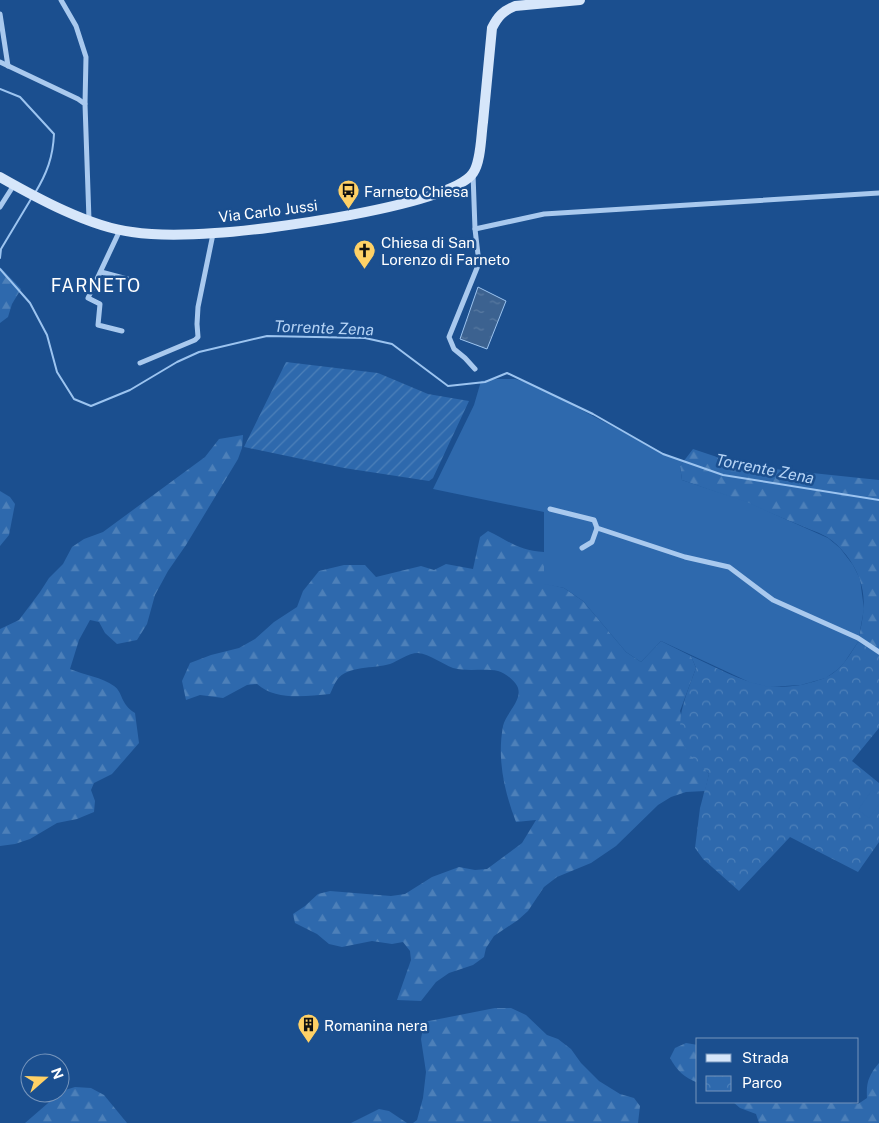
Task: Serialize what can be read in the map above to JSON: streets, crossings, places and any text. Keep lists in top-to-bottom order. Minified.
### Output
{"streets":{"street":["Via Carlo Jussi"]},"districts":["FARNETO"],"water":["Torrente Zena"],"places":{"bus stop":["Farneto Chiesa"],"church":["Chiesa di San Lorenzo di Farneto"],"building":["Romanina nera"]},"legend":["Strada","Parco"],"north":"right"}
